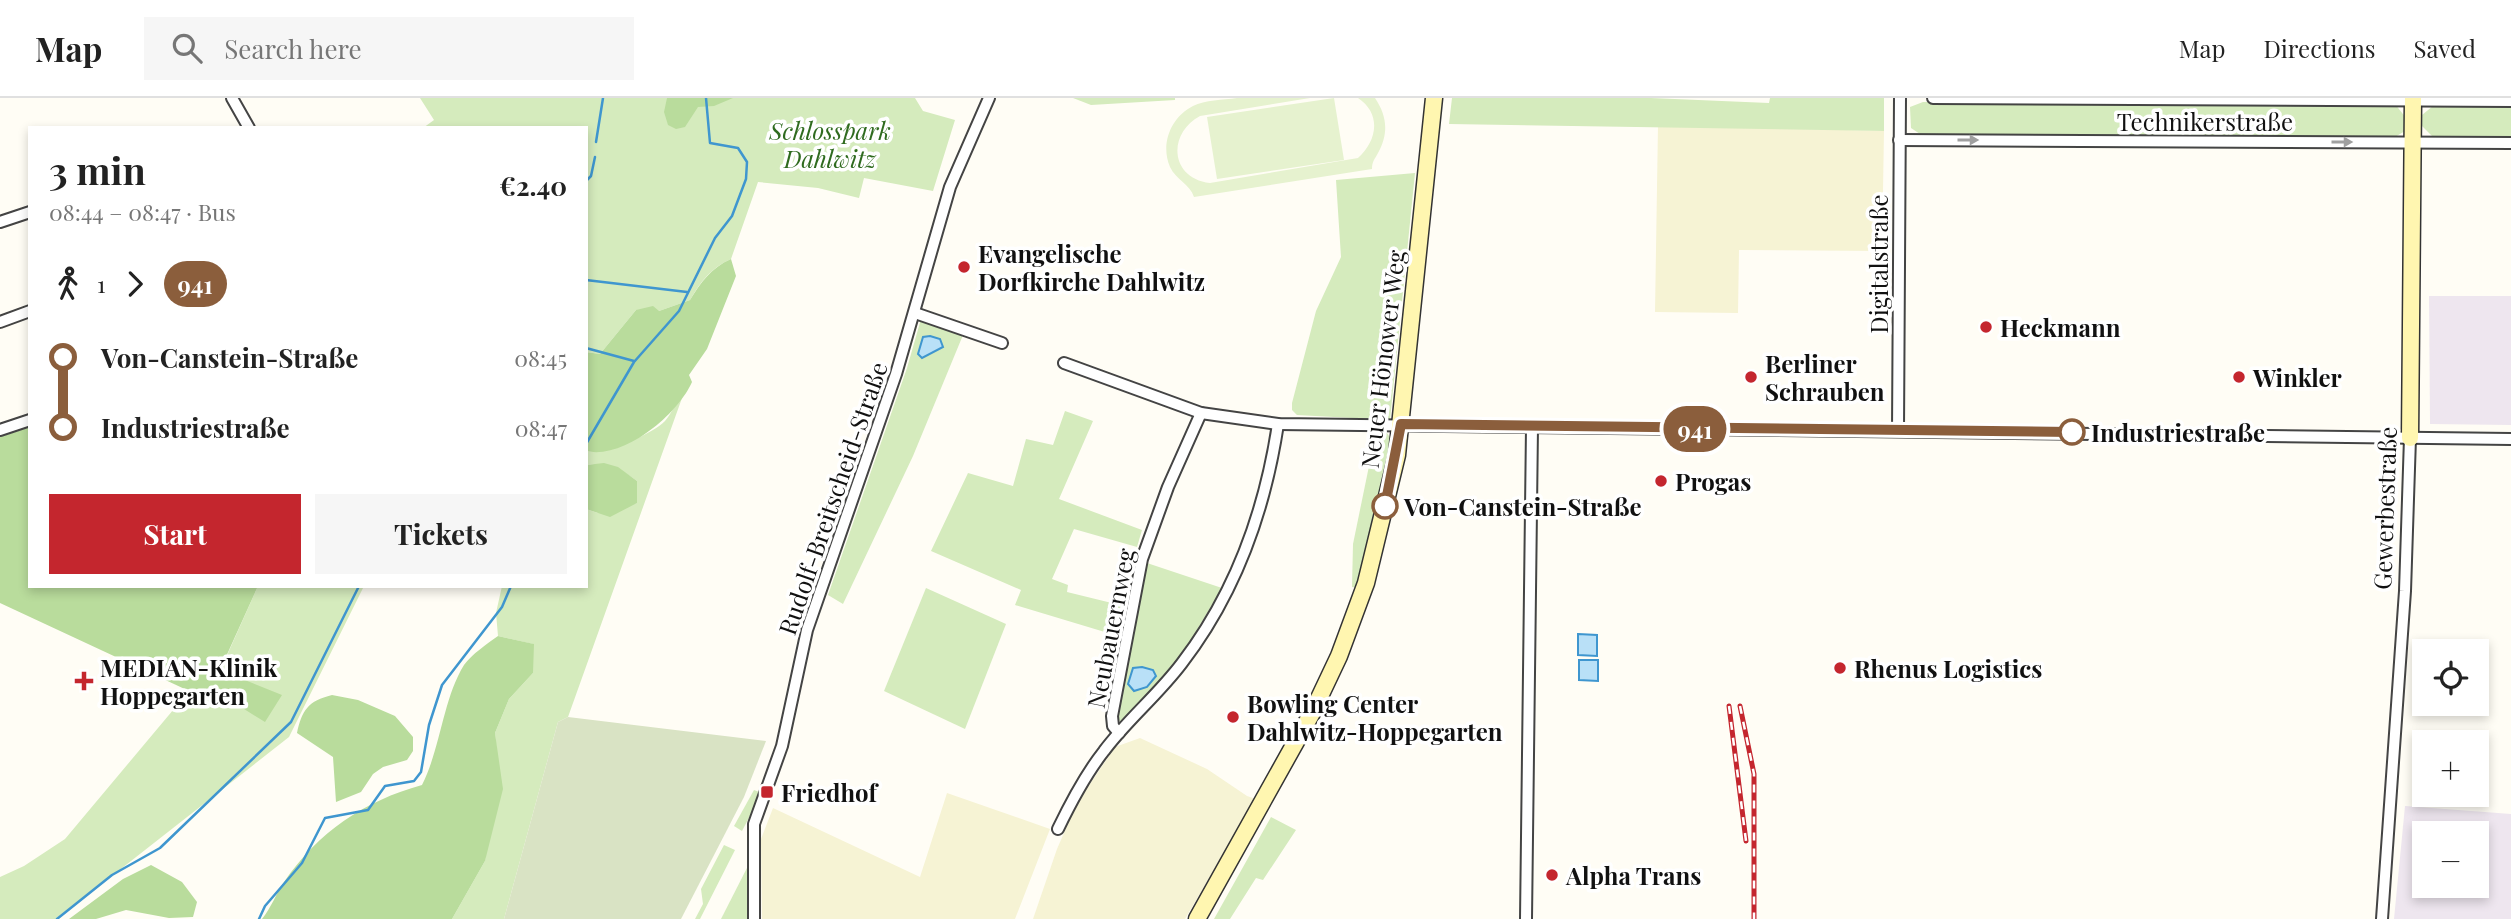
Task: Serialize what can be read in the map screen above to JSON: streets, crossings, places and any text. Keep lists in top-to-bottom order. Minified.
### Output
{"streets":{"main road":["Neuer Hönower Weg","Gewerbestraße"],"street":["Technikerstraße","Digitalstraße","Rudolf-Breitscheid-Straße","Neubauernweg"]},"crossings":[["Technikerstraße","Digitalstraße"],["Technikerstraße","Gewerbestraße"]],"parks":["Schlosspark Dahlwitz"],"places":{"other":["Evangelische Dorfkirche Dahlwitz","Heckmann","Berliner Schrauben","Winkler","Industriestraße","Progas","Von-Canstein-Straße","Rhenus Logistics","Bowling Center Dahlwitz-Hoppegarten","Alpha Trans"],"health":["MEDIAN-Klinik Hoppegarten"],"transit":["Friedhof"]},"lines":["bus line 941"],"page":{"header":"Map","search":"Search here","nav":["Map","Directions","Saved"],"on_map":"941","heading":["3 min","08:44 – 08:47 · Bus","€2.40"],"legs":["1","941"],"list":[{"name":"Von-Canstein-Straße","value":"08:45"},{"name":"Industriestraße","value":"08:47"}],"buttons":["Start","Tickets"],"map_buttons":["+","−"]}}
